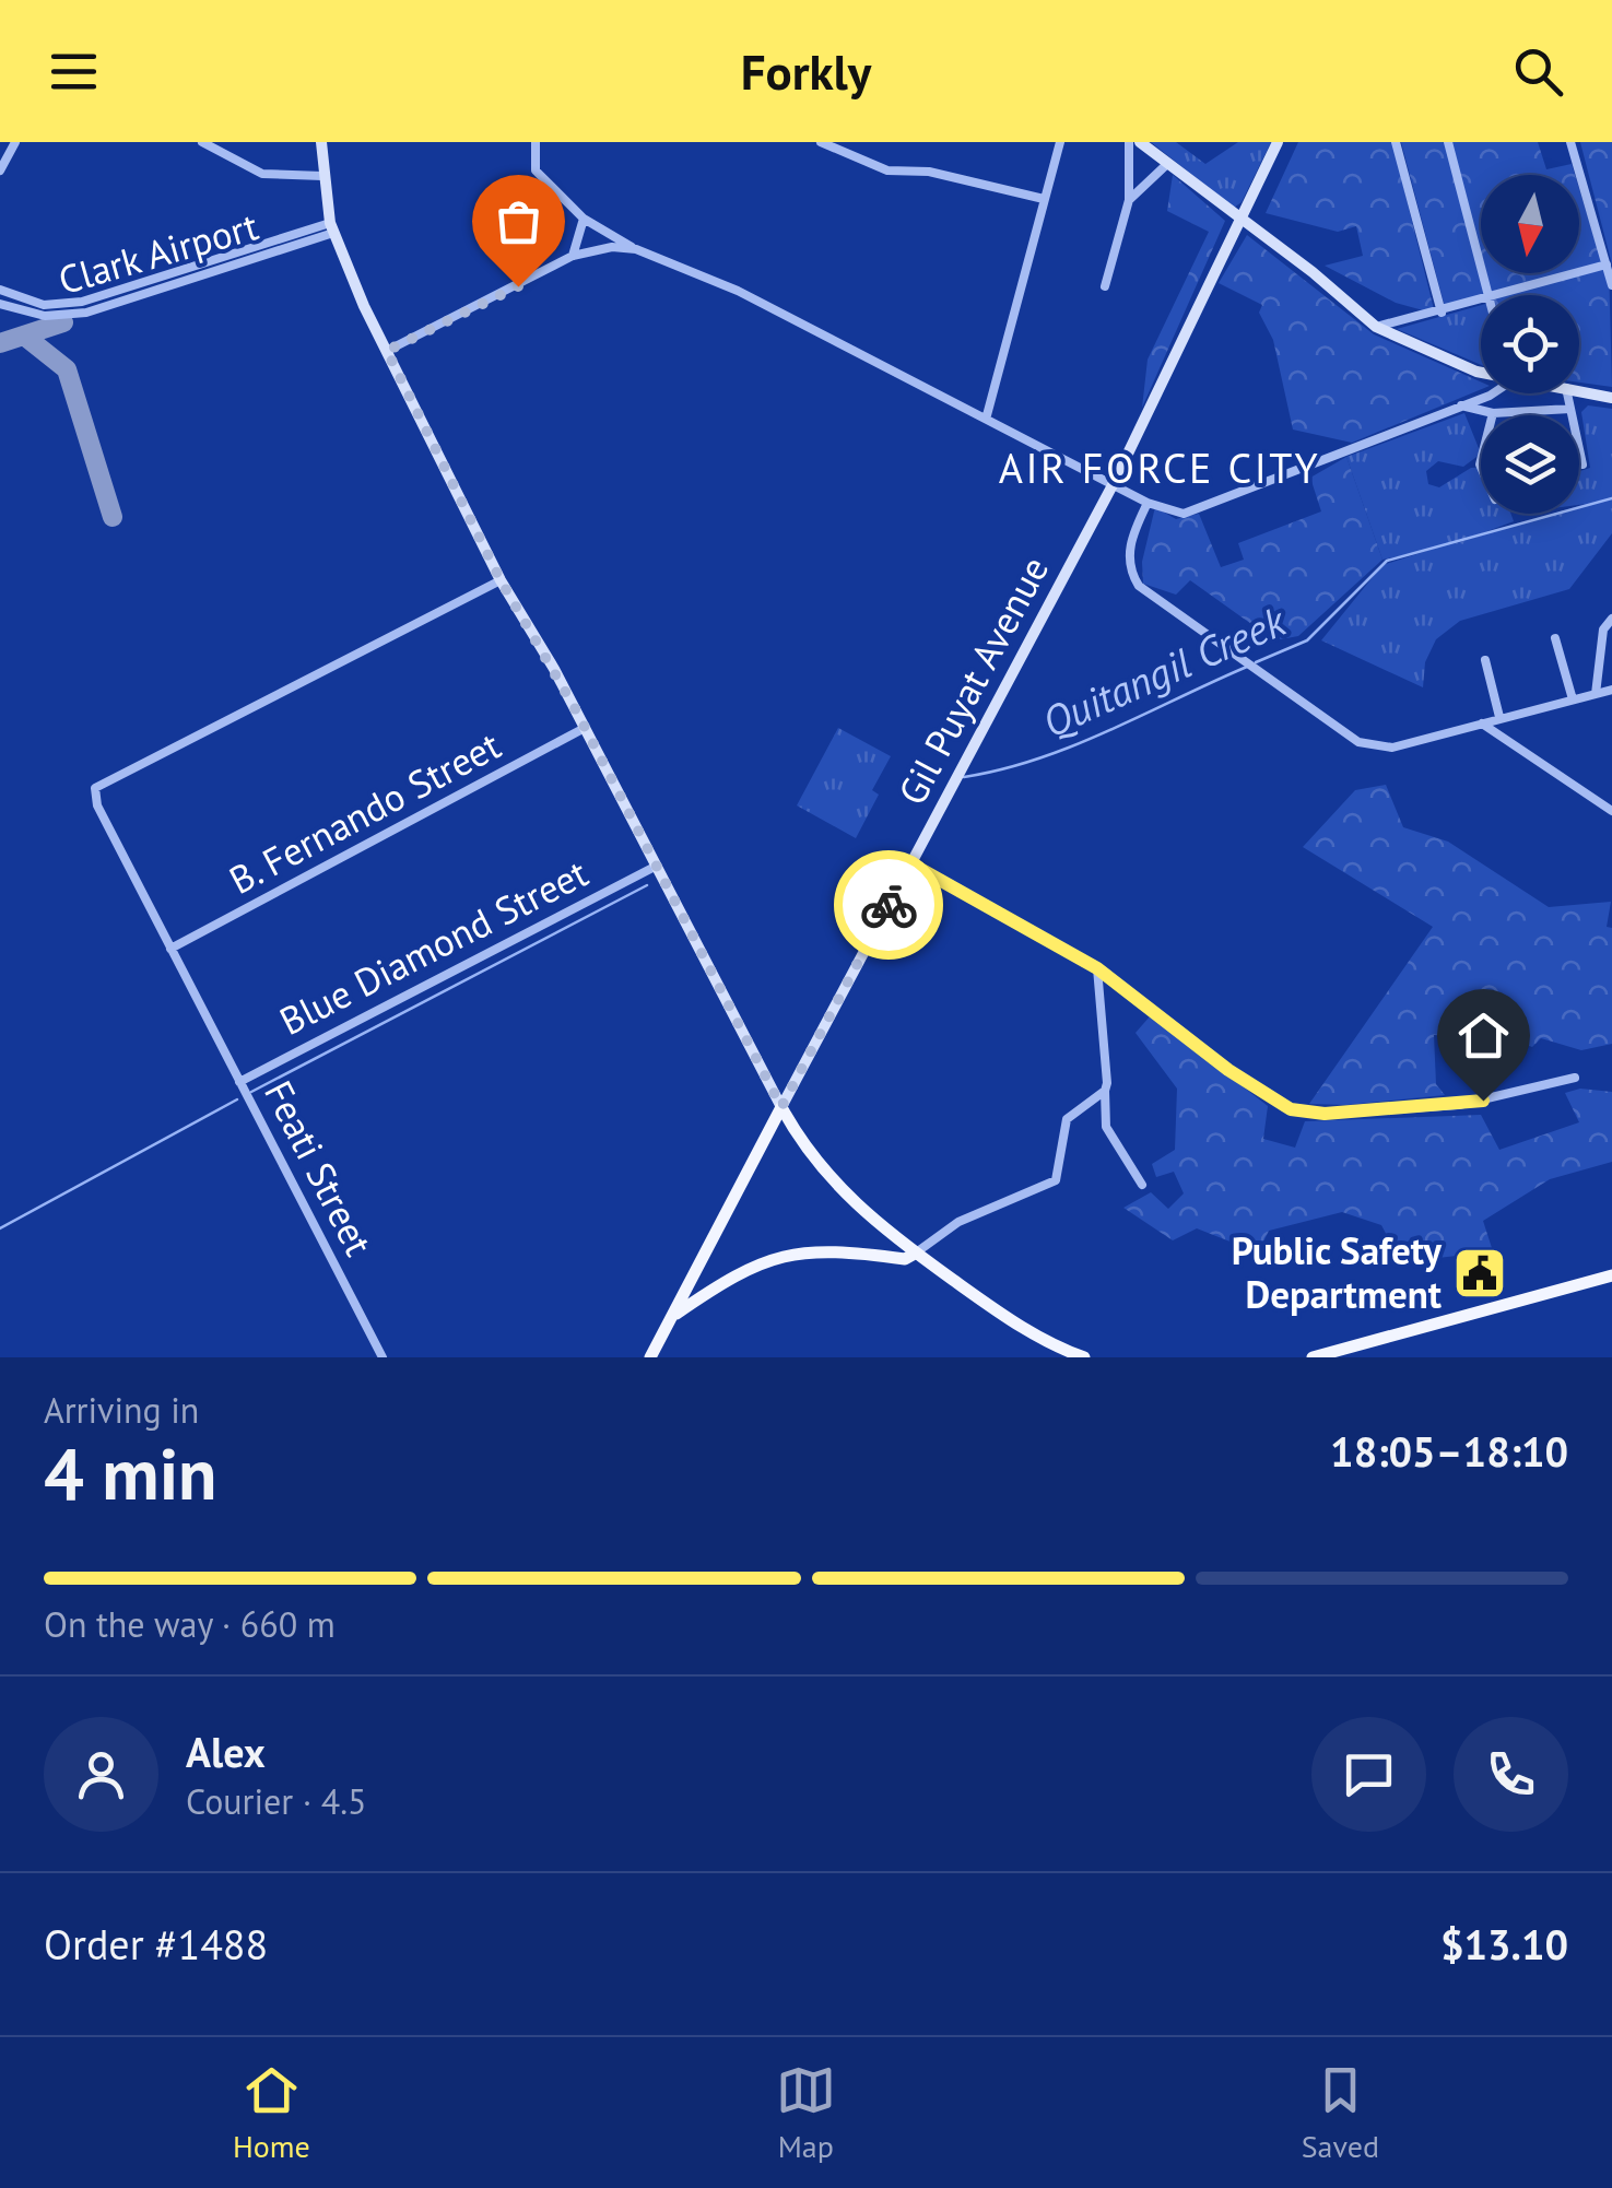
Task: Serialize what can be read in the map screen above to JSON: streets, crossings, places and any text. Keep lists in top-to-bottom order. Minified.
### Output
{"streets":{"main road":["Gil Puyat Avenue"],"street":["Clark Airport","B. Fernando Street","Blue Diamond Street","Feati Street"]},"crossings":[["B. Fernando Street","Feati Street"],["Blue Diamond Street","Feati Street"]],"districts":["AIR FORCE CITY"],"water":["Quitangil Creek"],"places":{"public building":["Public Safety Department"]},"north":"bottom","page":{"header":"Forkly","heading":["4 min","Arriving in","18:05–18:10"],"panel":["Alex","Courier · 4.5","Order #1488","$13.10"],"bar":"On the way · 660 m","tabs":["Home","Map","Saved"]}}
